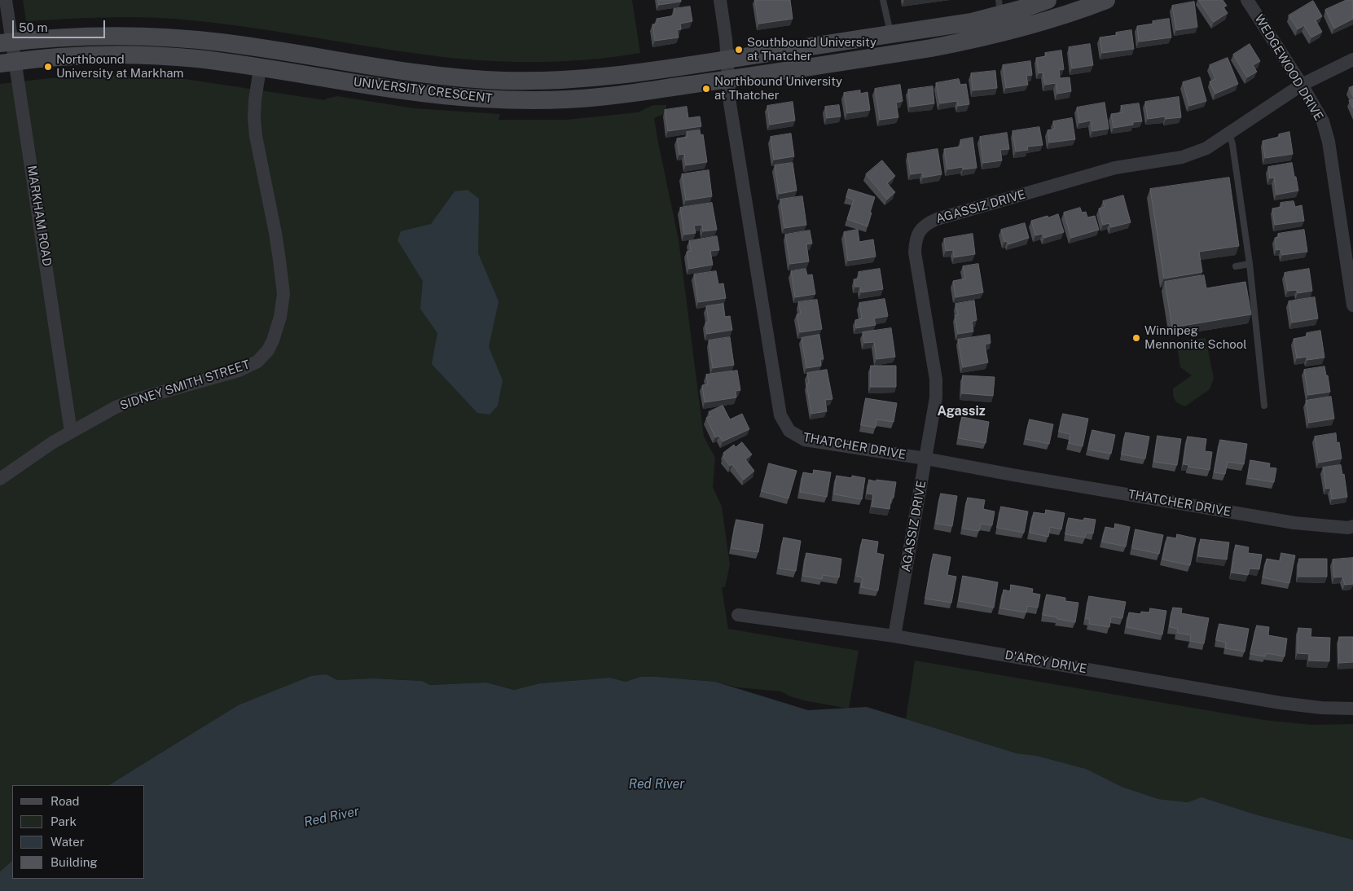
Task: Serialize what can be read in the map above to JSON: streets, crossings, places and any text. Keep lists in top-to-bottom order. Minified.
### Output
{"streets":{"main road":["UNIVERSITY CRESCENT"],"street":["WEDGEWOOD DRIVE","AGASSIZ DRIVE","MARKHAM ROAD","SIDNEY SMITH STREET","THATCHER DRIVE","D'ARCY DRIVE"]},"crossings":[["WEDGEWOOD DRIVE","AGASSIZ DRIVE"],["UNIVERSITY CRESCENT","MARKHAM ROAD"],["UNIVERSITY CRESCENT","SIDNEY SMITH STREET"],["UNIVERSITY CRESCENT","THATCHER DRIVE"],["AGASSIZ DRIVE","THATCHER DRIVE"],["AGASSIZ DRIVE","D'ARCY DRIVE"],["MARKHAM ROAD","SIDNEY SMITH STREET"]],"districts":["Agassiz"],"water":["Red River"],"places":["Southbound University at Thatcher","Northbound University at Markham","Northbound University at Thatcher","Winnipeg Mennonite School"],"legend":["Road","Park","Water","Building"],"scale_bar":"50 m"}
